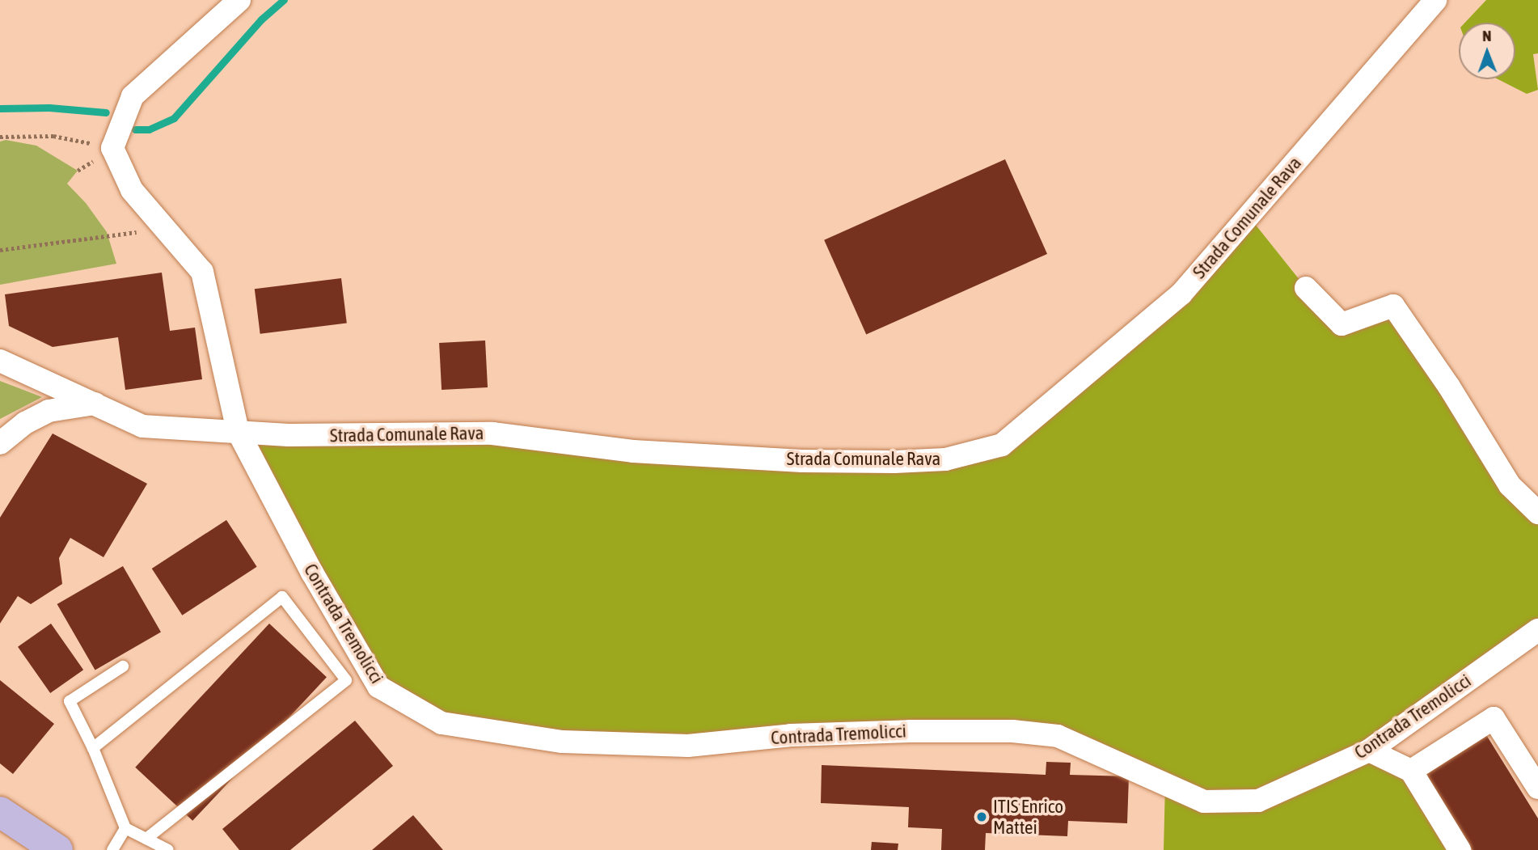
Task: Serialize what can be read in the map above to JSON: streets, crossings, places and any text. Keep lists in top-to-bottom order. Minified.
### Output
{"streets":{"street":["Strada Comunale Rava","Contrada Tremolicci"]},"crossings":[["Strada Comunale Rava","Contrada Tremolicci"]],"places":["ITIS Enrico Mattei"],"north":"top"}
